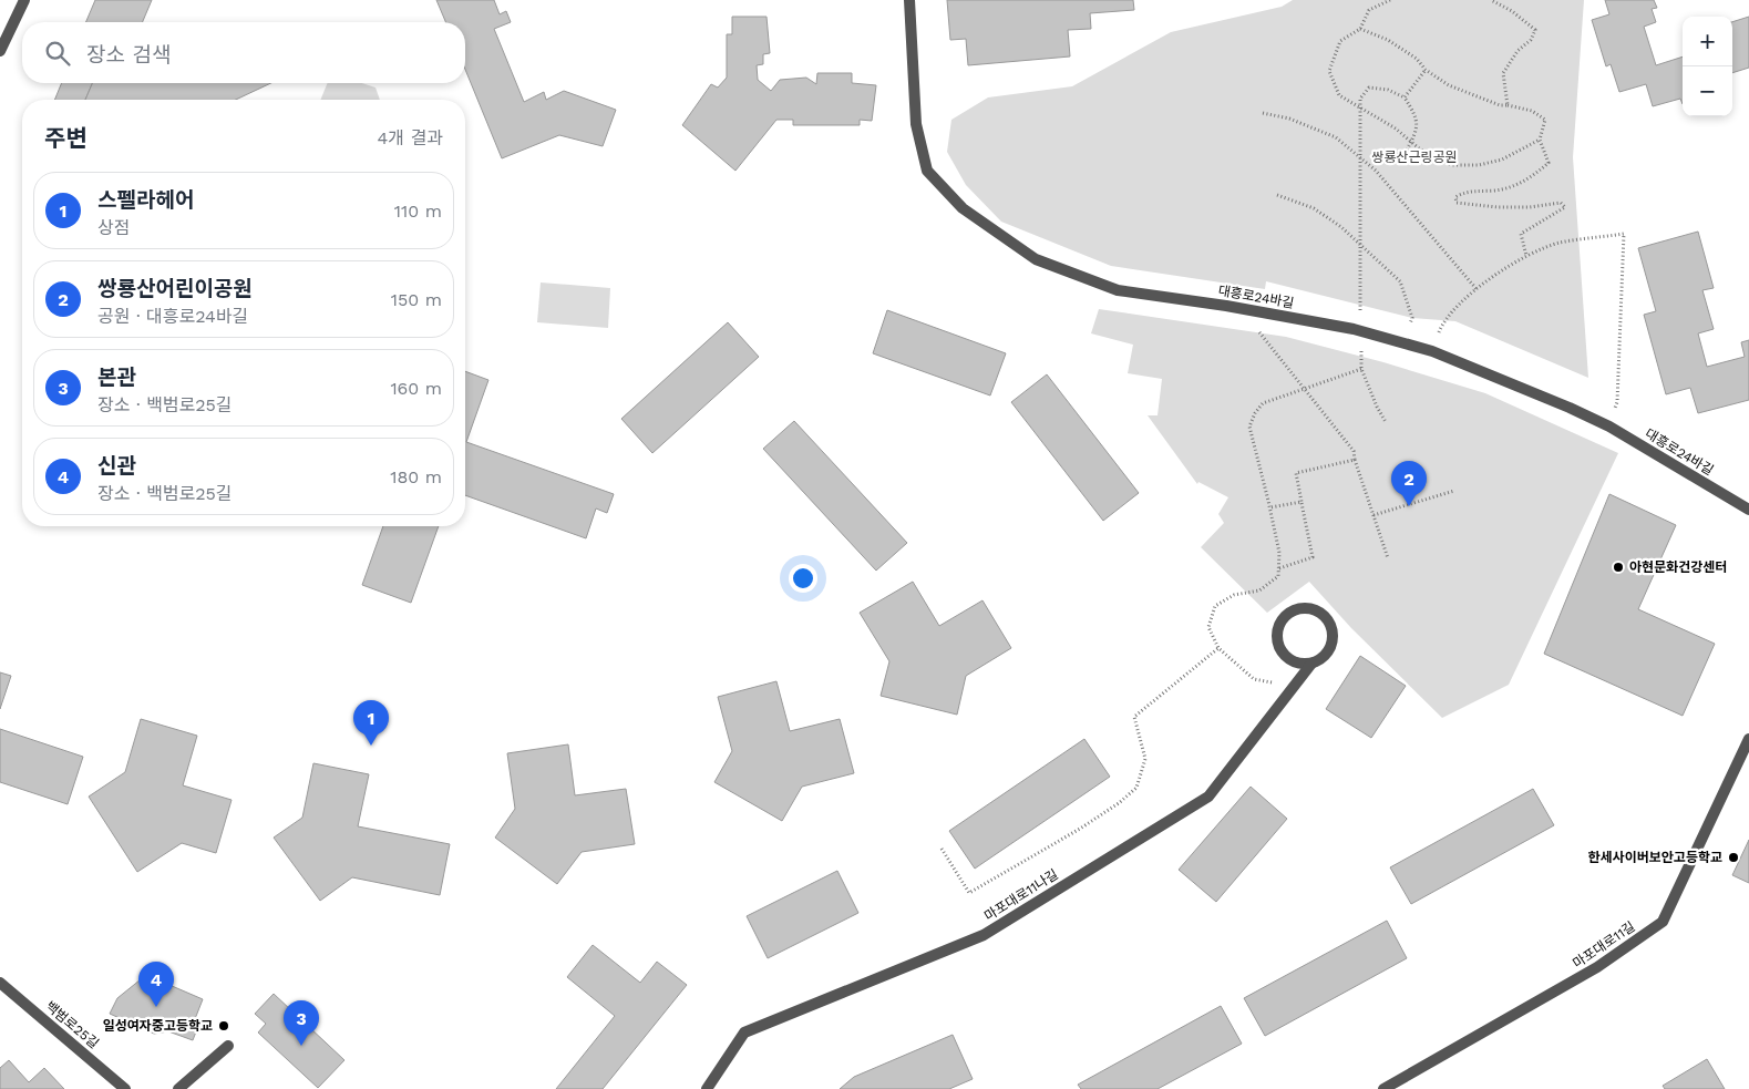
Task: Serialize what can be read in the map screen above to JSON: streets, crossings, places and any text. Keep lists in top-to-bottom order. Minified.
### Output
{"streets":{"street":["대흥로24바길","마포대로11나길","마포대로11길","백범로25길"]},"parks":["쌍룡산근링공원"],"places":["아현문화건강센터","한세사이버보안고등학교","일성여자중고등학교"],"page":{"map_buttons":["+","−"],"search":"장소 검색","heading":["주변","4개 결과"],"list":[{"mark":"1","name":"스펠라헤어","note":"상점","value":"110 m"},{"mark":"2","name":"쌍룡산어린이공원","note":"공원 · 대흥로24바길","value":"150 m"},{"mark":"3","name":"본관","note":"장소 · 백범로25길","value":"160 m"},{"mark":"4","name":"신관","note":"장소 · 백범로25길","value":"180 m"}],"pins":["2","1","4","3"]}}
